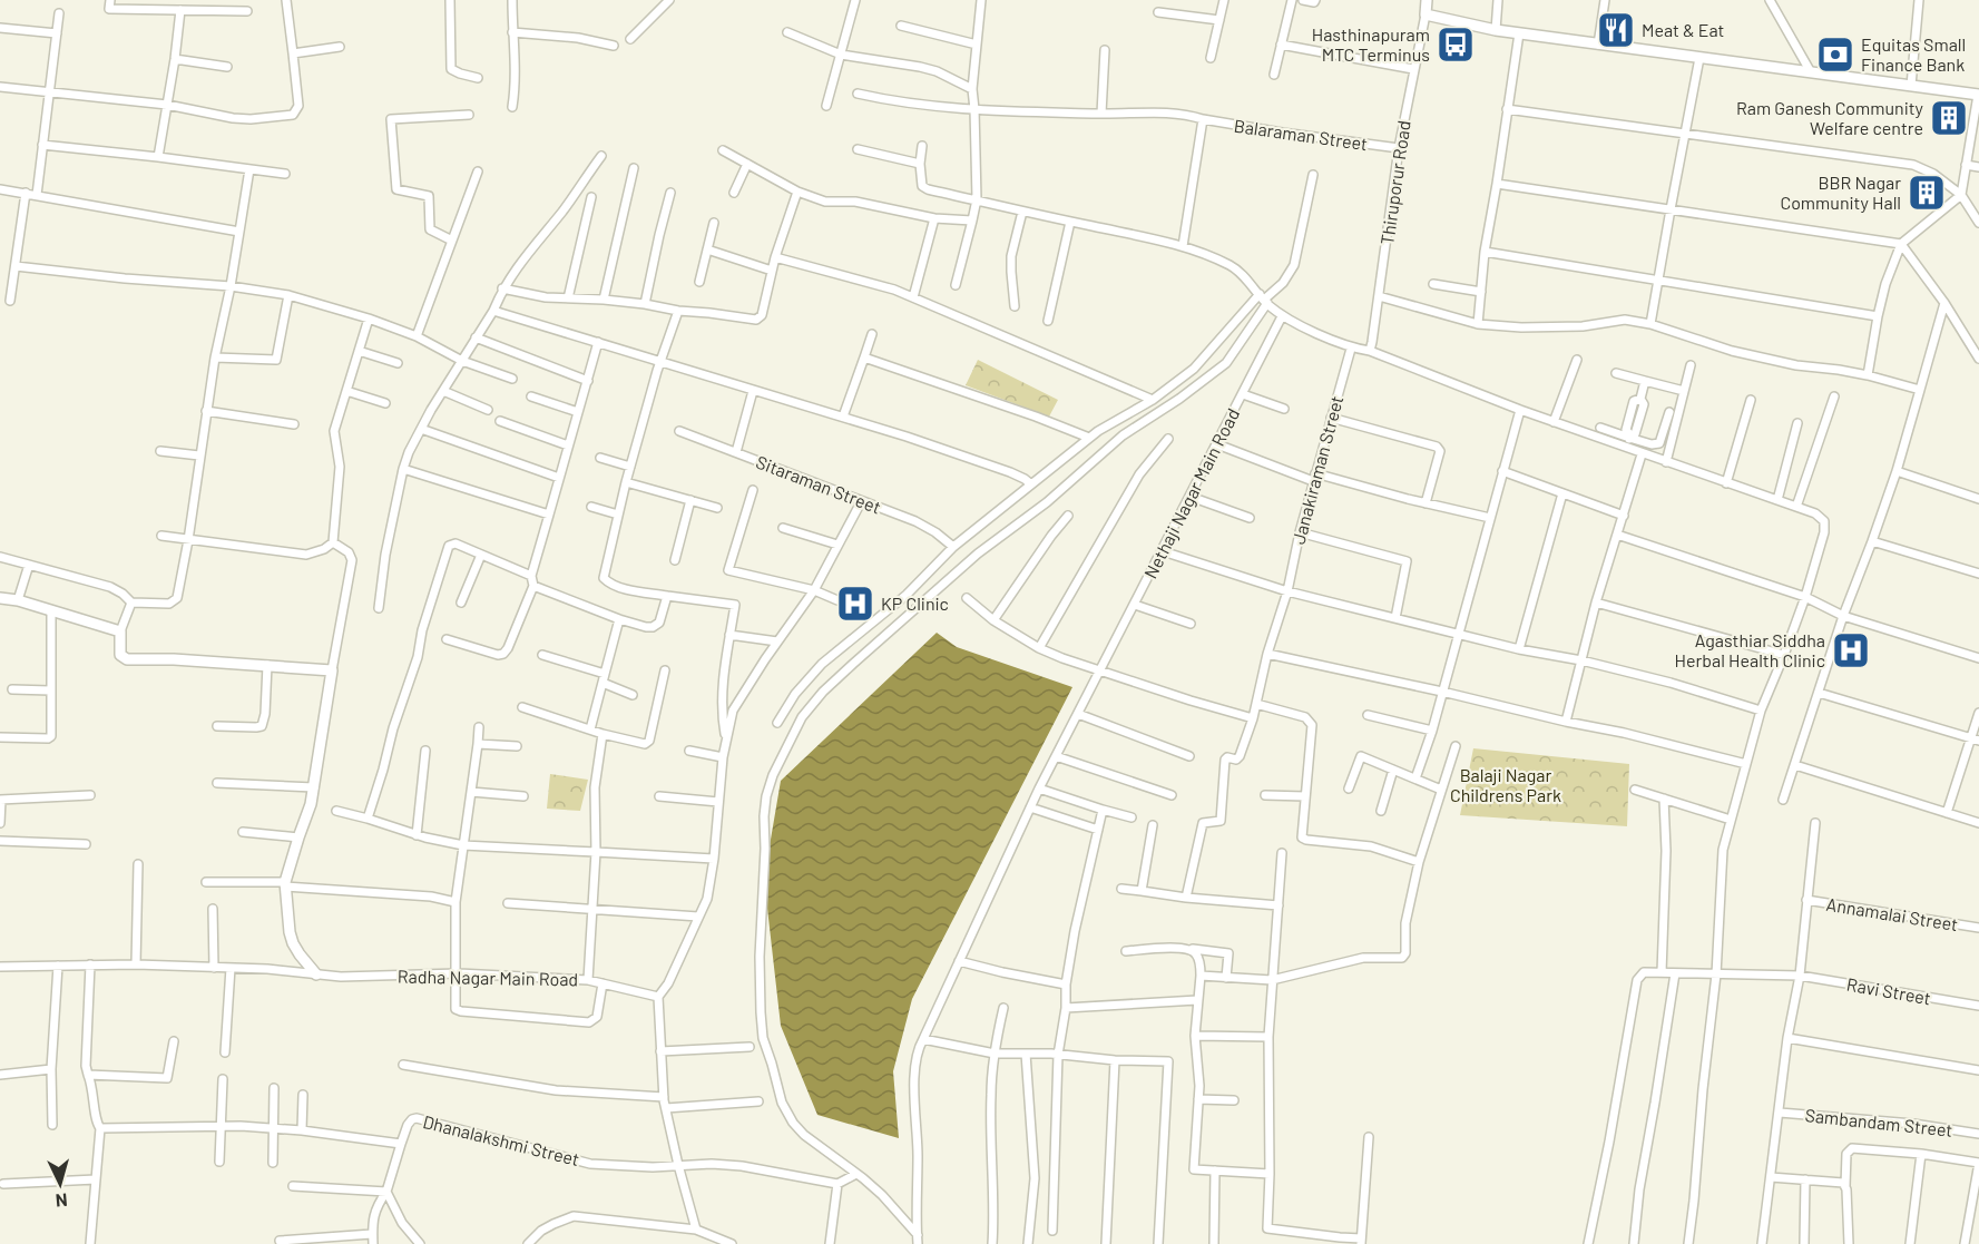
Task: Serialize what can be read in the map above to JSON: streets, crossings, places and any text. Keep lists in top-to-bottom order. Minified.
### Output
{"streets":{"street":["Balaraman Street","Thiruporur Road","Janakiraman Street","Sitaraman Street","Nethaji Nagar Main Road","Annamalai Street","Radha Nagar Main Road","Ravi Street","Sambandam Street","Dhanalakshmi Street"]},"crossings":[["Balaraman Street","Thiruporur Road"]],"parks":["Balaji Nagar Childrens Park"],"places":{"restaurant":["Meat & Eat"],"bus stop":["Hasthinapuram MTC Terminus"],"bank":["Equitas Small Finance Bank"],"building":["Ram Ganesh Community Welfare centre","BBR Nagar Community Hall"],"hospital":["KP Clinic","Agasthiar Siddha Herbal Health Clinic"]},"north":"bottom"}
